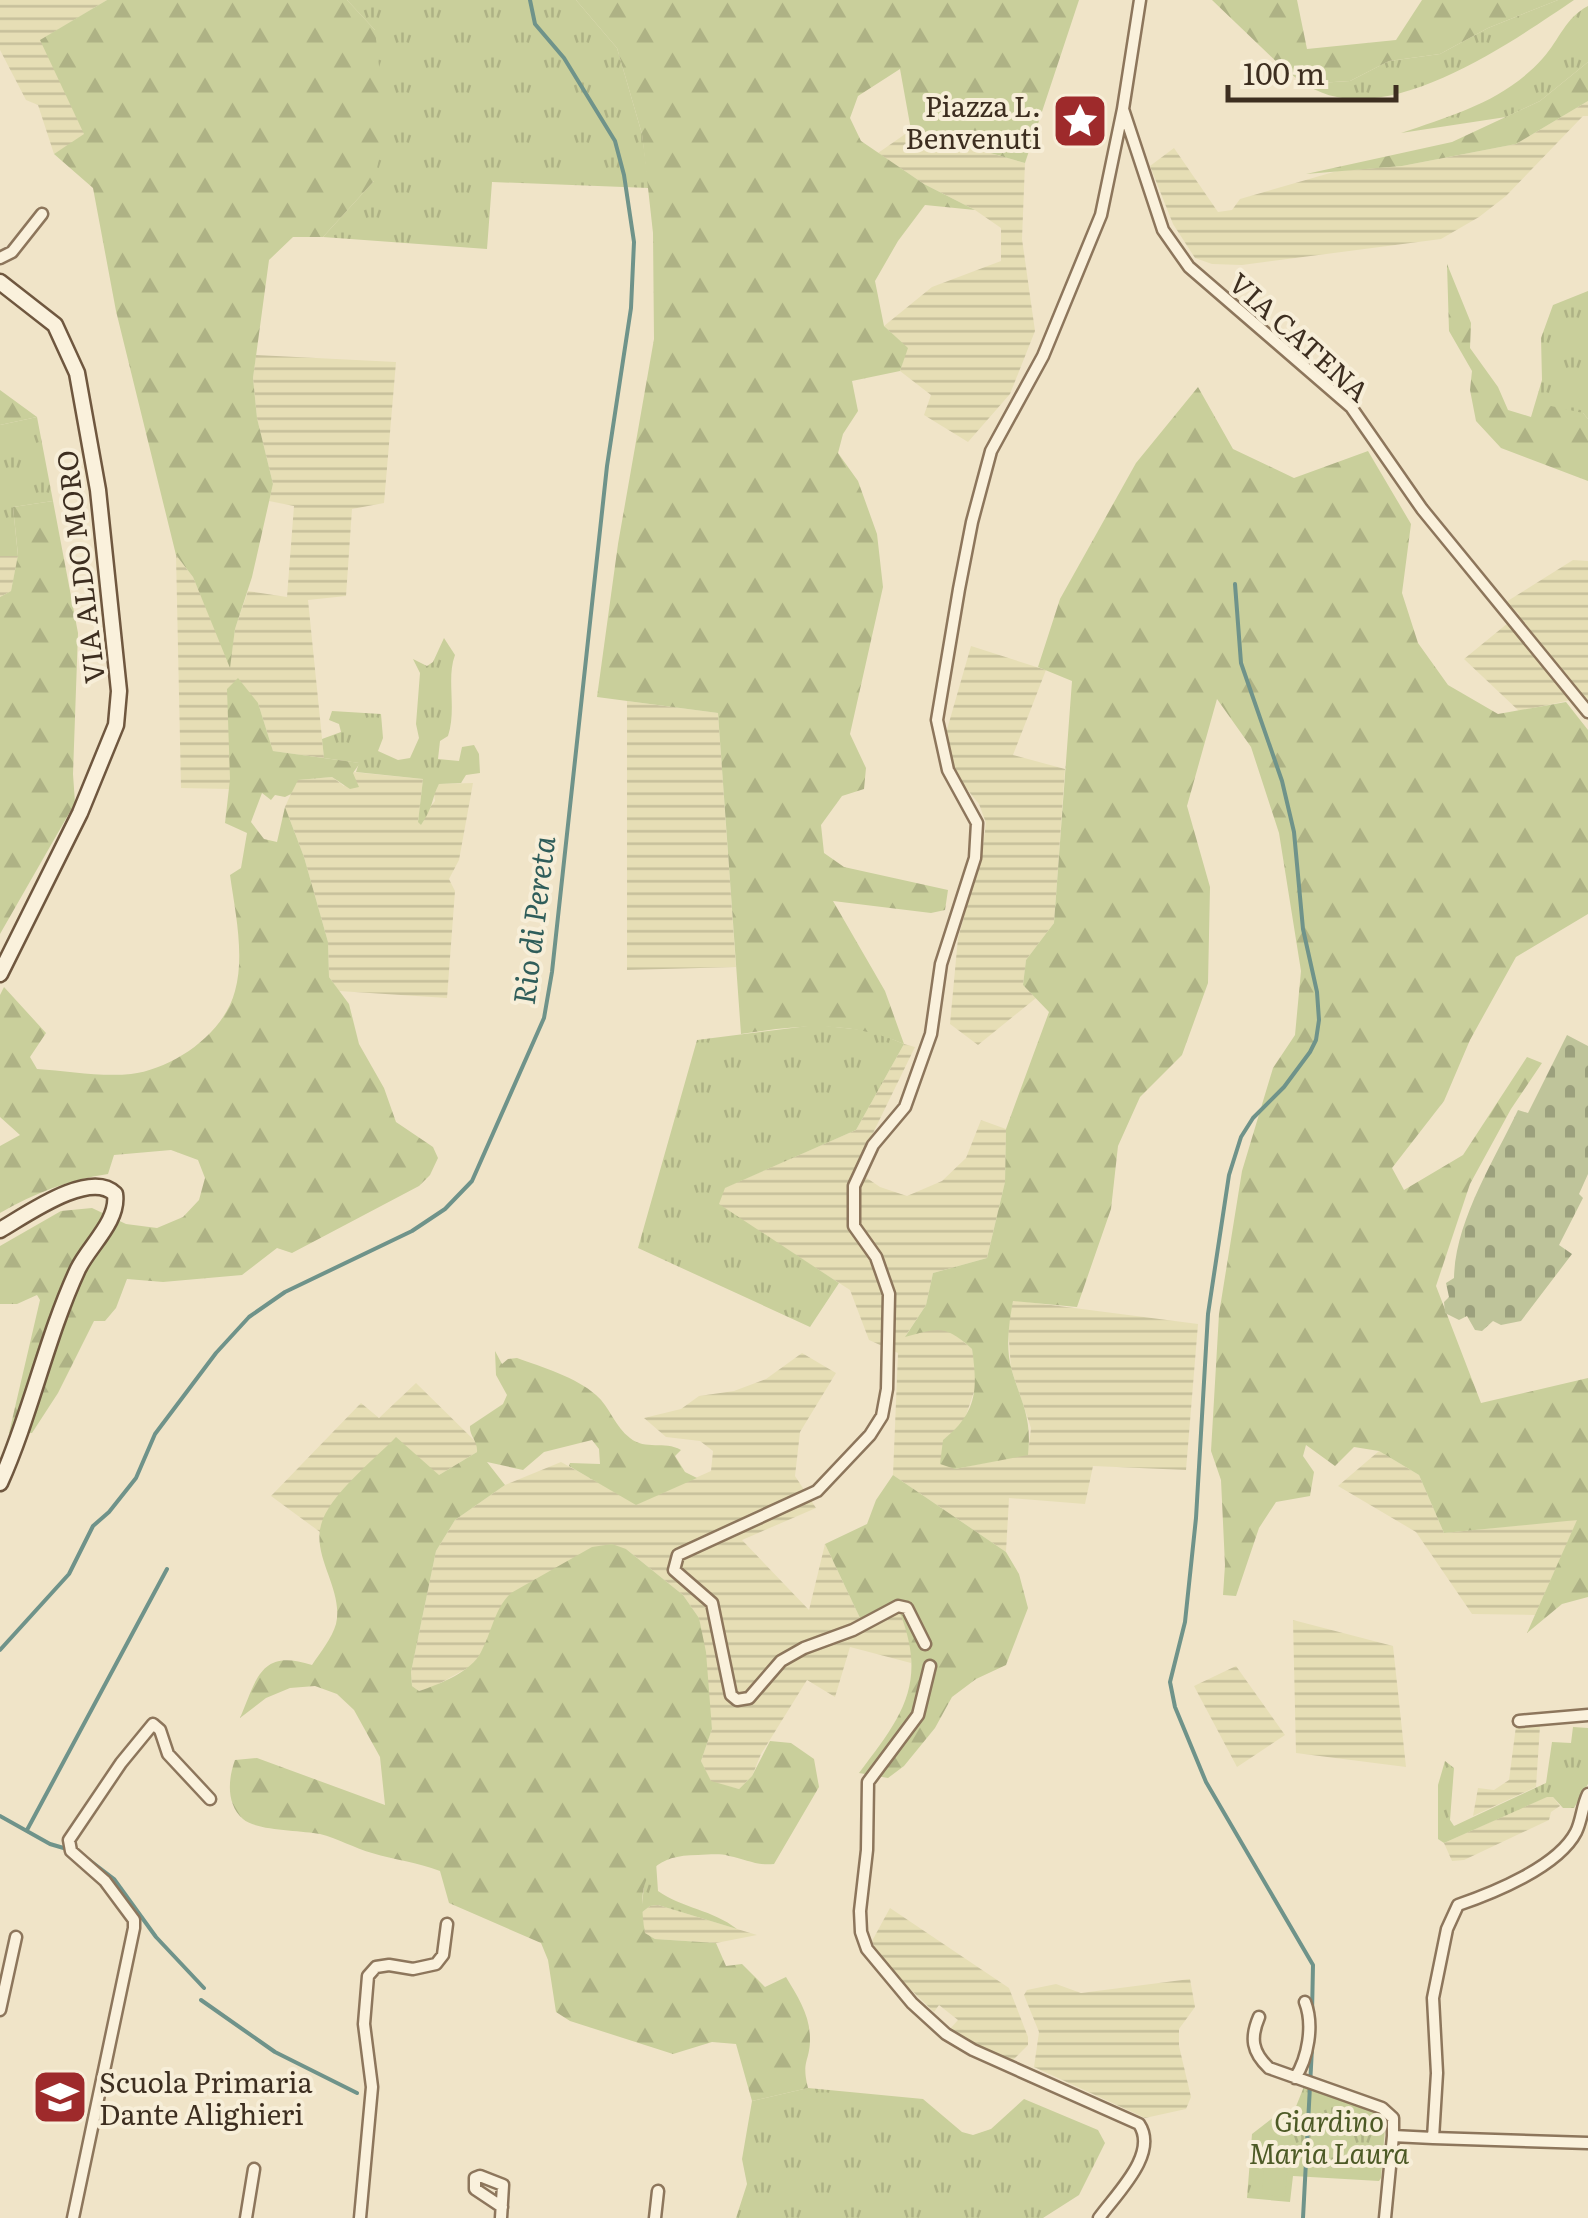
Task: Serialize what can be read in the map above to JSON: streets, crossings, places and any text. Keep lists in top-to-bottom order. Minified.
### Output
{"streets":{"main road":["VIA ALDO MORO"],"street":["VIA CATENA"]},"water":["Rio di Pereta"],"parks":["Giardino Maria Laura"],"places":{"place":["Piazza L. Benvenuti"],"school or university":["Scuola Primaria Dante Alighieri"]},"scale_bar":"100 m"}
